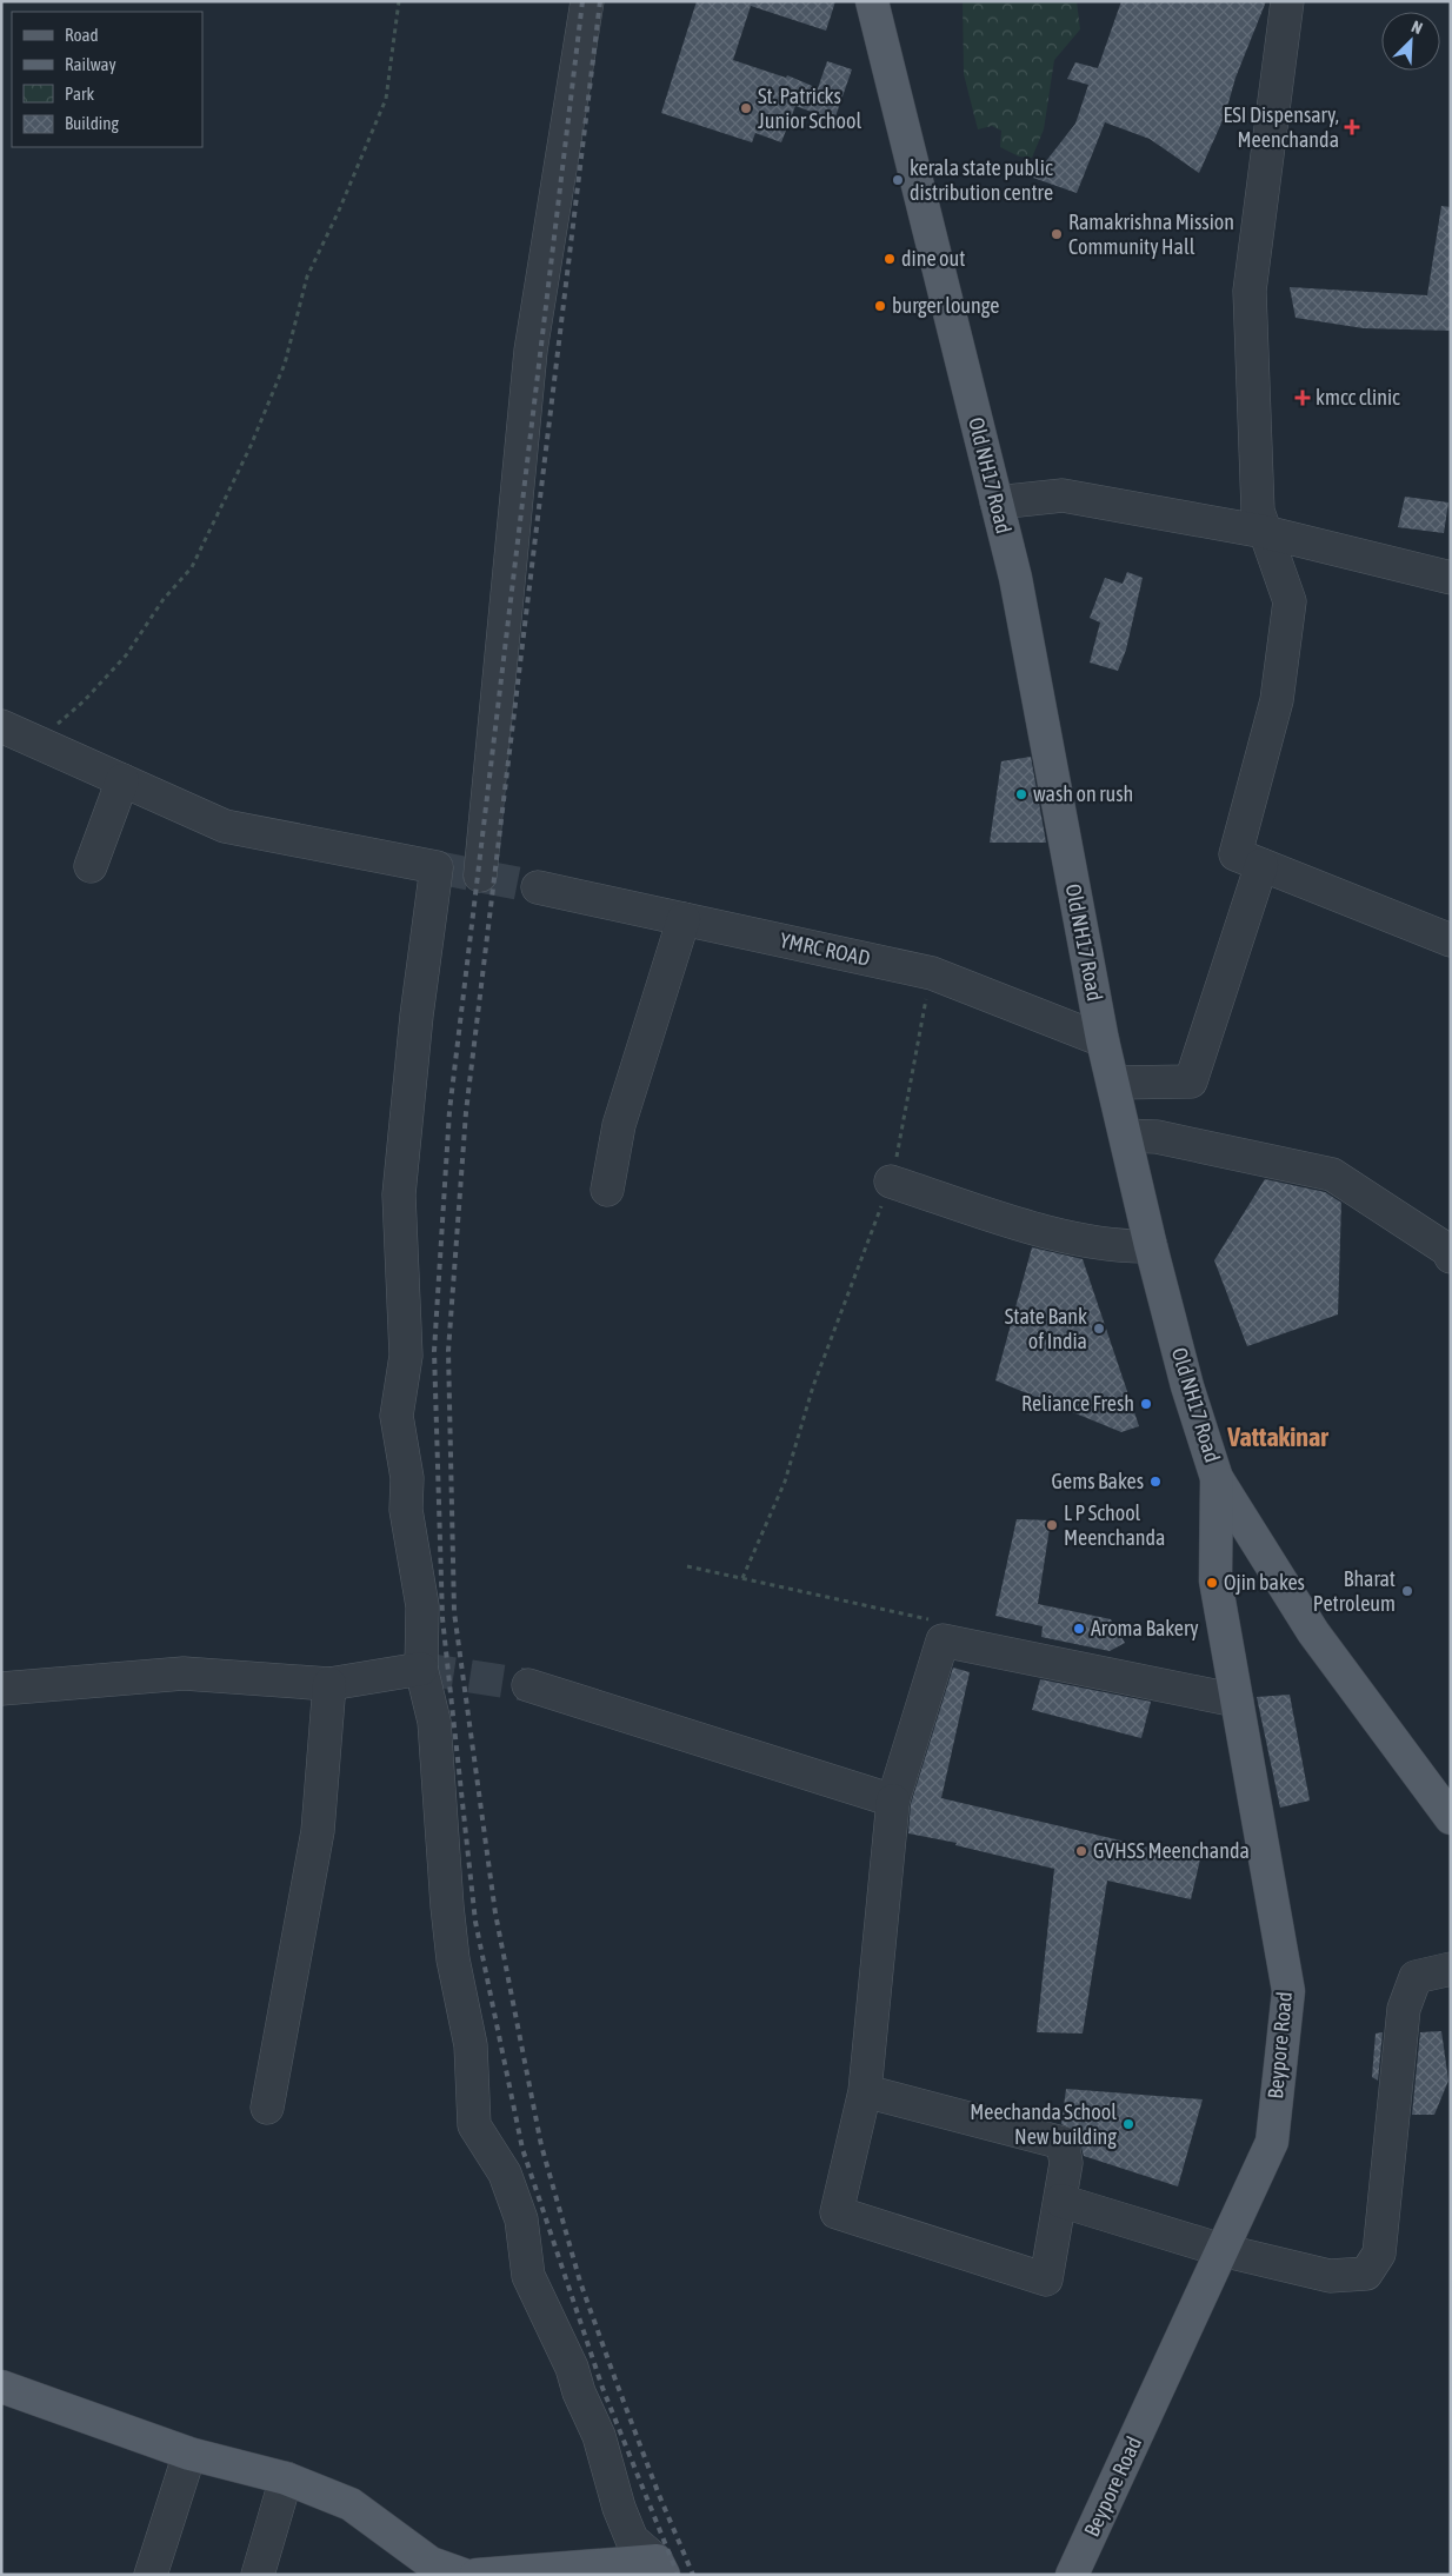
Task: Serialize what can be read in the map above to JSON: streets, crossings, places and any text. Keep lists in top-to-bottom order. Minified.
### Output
{"streets":{"main road":["Old NH17 Road","Beypore Road"],"street":["YMRC ROAD"]},"crossings":[["Old NH17 Road","YMRC ROAD"],["Old NH17 Road","Beypore Road"]],"districts":["Vattakinar"],"places":{"other":["St. Patricks Junior School","kerala state public distribution centre","Ramakrishna Mission Community Hall","dine out","burger lounge","wash on rush","State Bank of India","Reliance Fresh","Gems Bakes","L P School Meenchanda","Ojin bakes","Bharat Petroleum","Aroma Bakery","GVHSS Meenchanda","Meechanda School New building"],"health":["ESI Dispensary, Meenchanda","kmcc clinic"]},"legend":["Road","Railway","Park","Building"],"north":"top right"}
